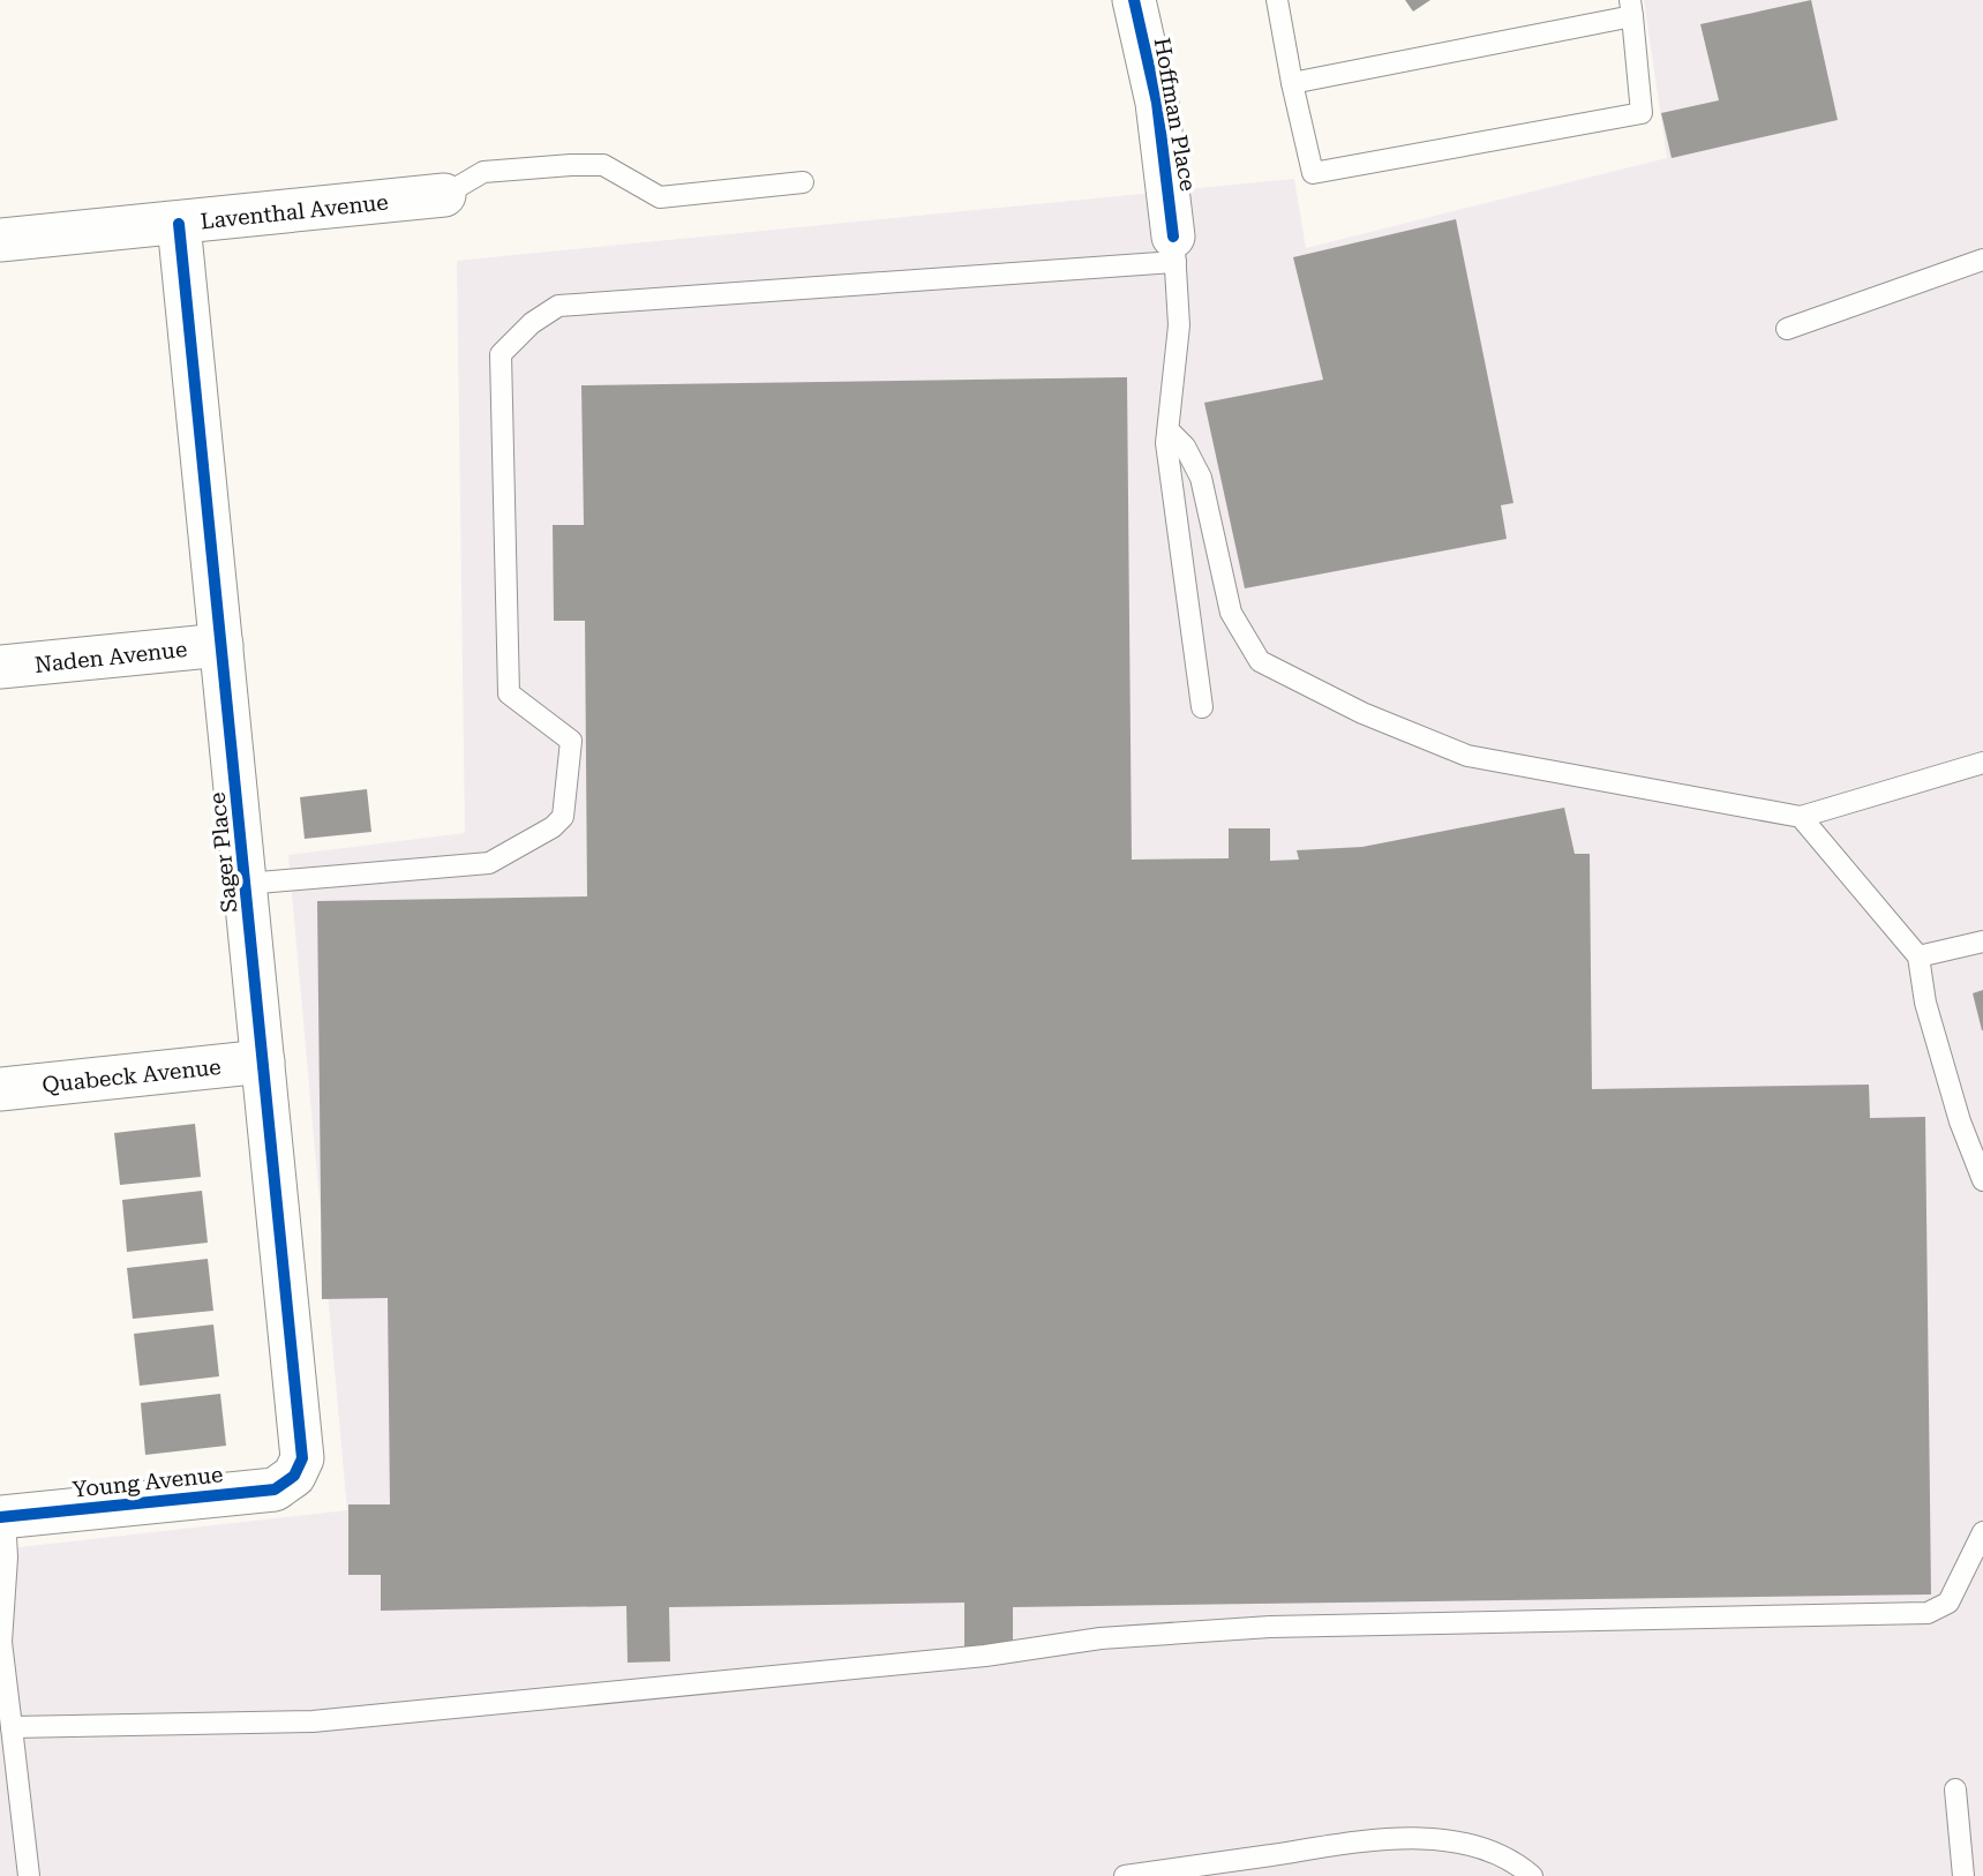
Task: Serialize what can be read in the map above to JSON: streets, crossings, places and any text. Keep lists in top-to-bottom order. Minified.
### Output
{"streets":{"street":["Hoffman Place","Laventhal Avenue","Naden Avenue","Sager Place","Quabeck Avenue","Young Avenue"]},"crossings":[["Laventhal Avenue","Sager Place"],["Naden Avenue","Sager Place"],["Sager Place","Quabeck Avenue"],["Sager Place","Young Avenue"]]}
